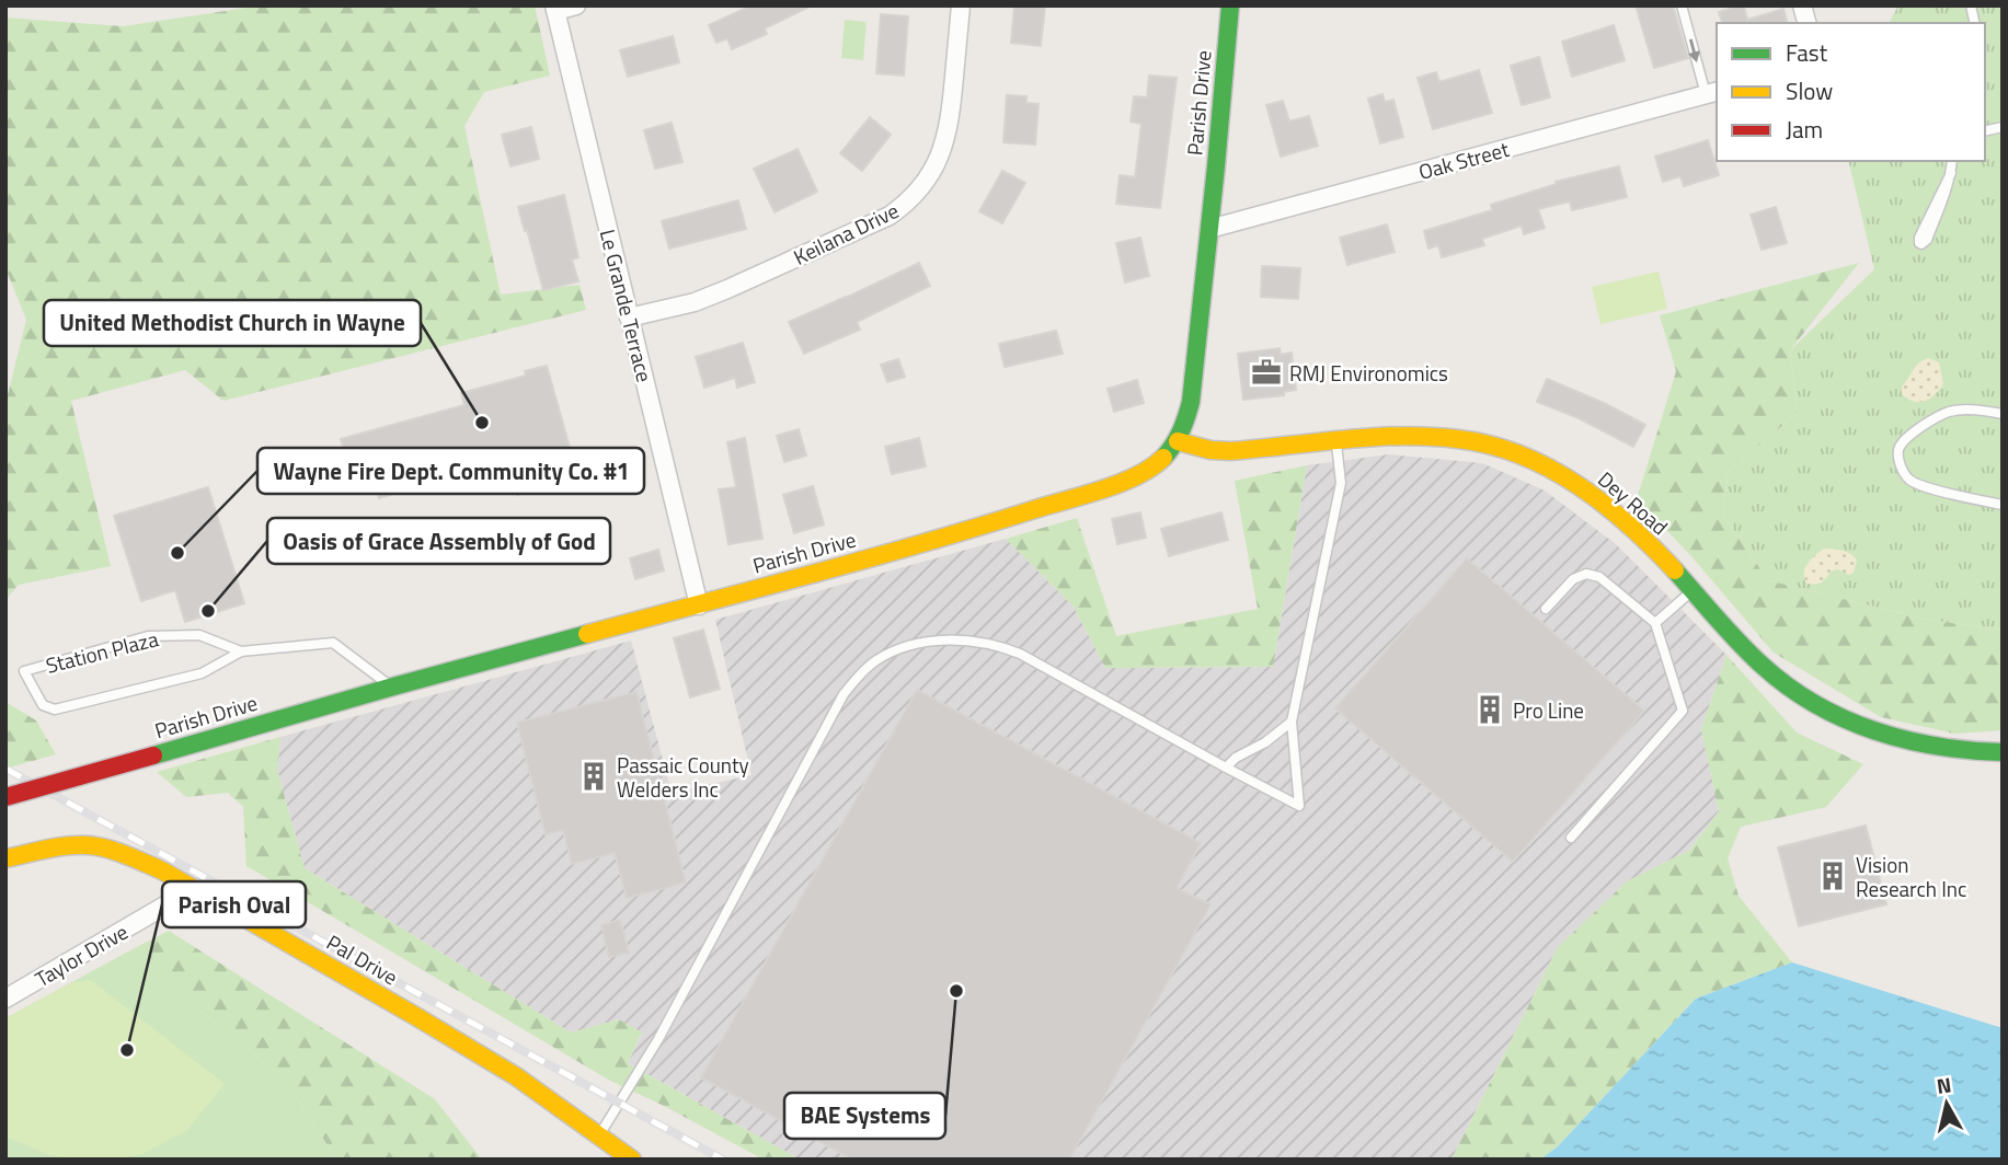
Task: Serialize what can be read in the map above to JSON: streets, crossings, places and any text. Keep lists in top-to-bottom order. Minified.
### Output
{"streets":{"street":["Parish Drive","Oak Street","Keilana Drive","Le Grande Terrace","Dey Road","Taylor Drive","Pal Drive"],"lane":["Station Plaza"]},"crossings":[["Parish Drive","Oak Street"],["Parish Drive","Le Grande Terrace"],["Parish Drive","Dey Road"],["Parish Drive","Station Plaza"],["Keilana Drive","Le Grande Terrace"],["Taylor Drive","Pal Drive"]],"places":{"office":["RMJ Environomics"],"other":["United Methodist Church in Wayne","Wayne Fire Dept. Community Co. #1","Oasis of Grace Assembly of God","BAE Systems","Parish Oval"],"building":["Pro Line","Passaic County Welders Inc","Vision Research Inc"]},"legend":["Fast","Slow","Jam"],"north":"top"}
